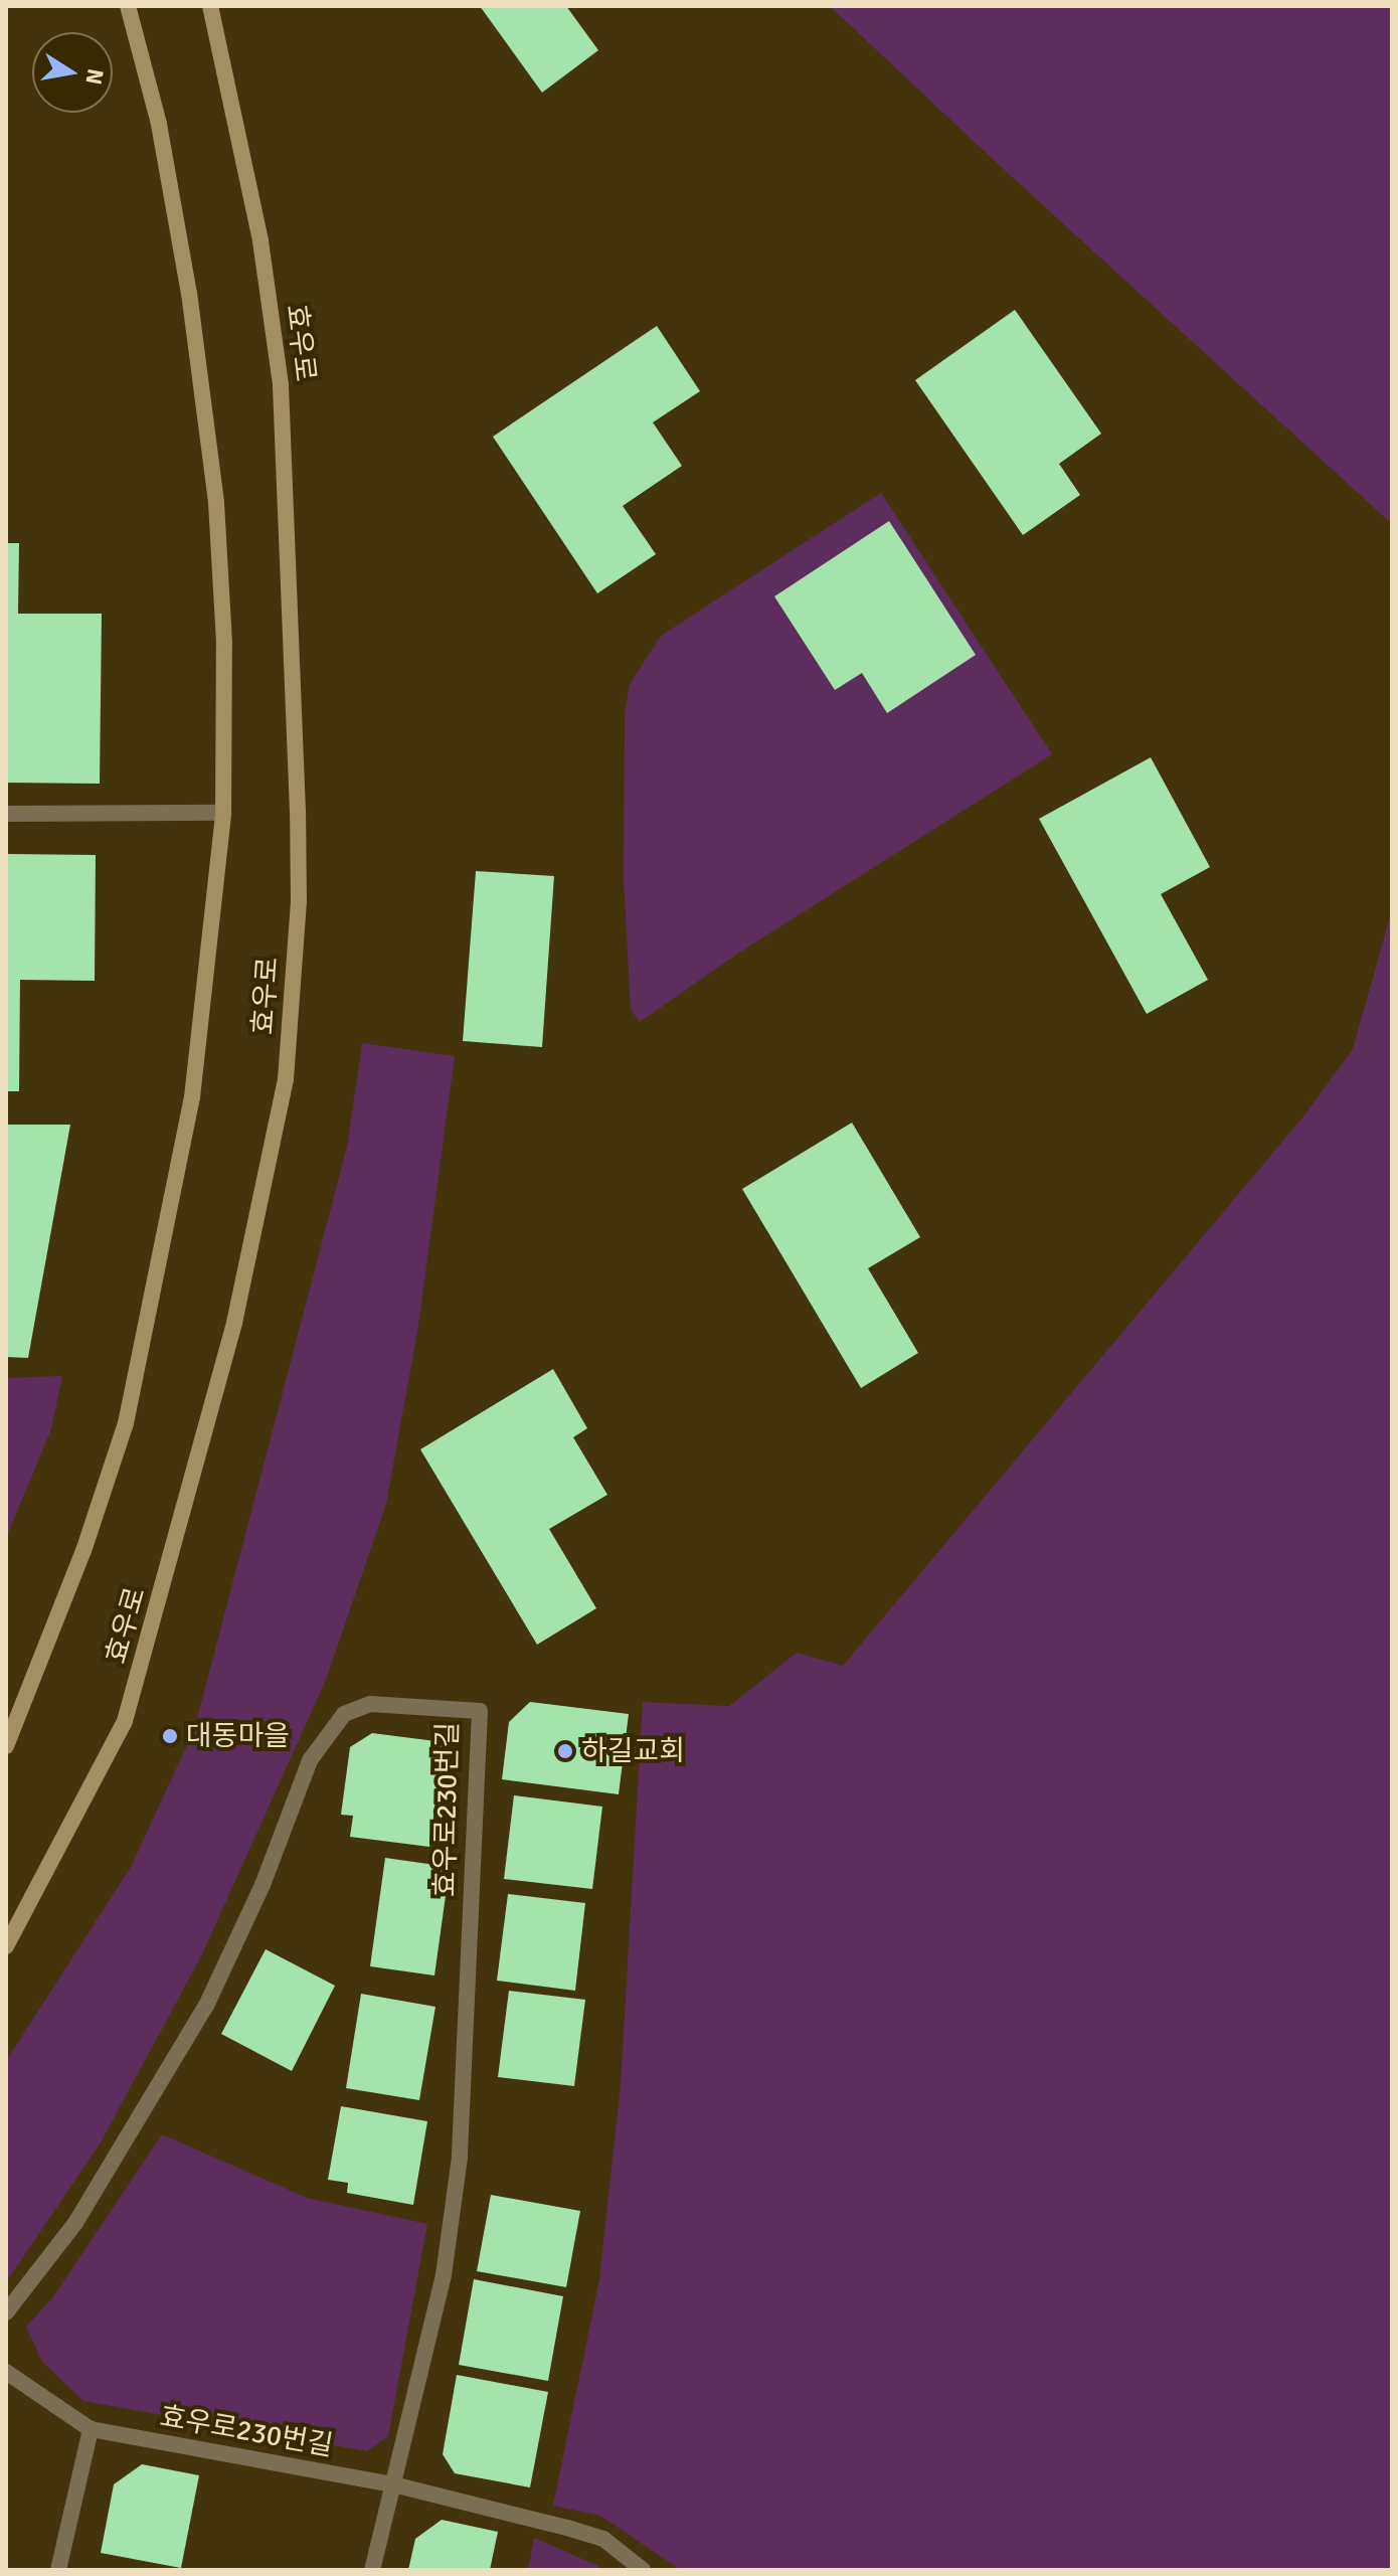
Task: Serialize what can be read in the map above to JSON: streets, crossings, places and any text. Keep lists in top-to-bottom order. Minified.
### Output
{"streets":{"main road":["효우로"],"street":["효우로230번길"]},"places":["대동마을","하길교회"],"north":"right"}
